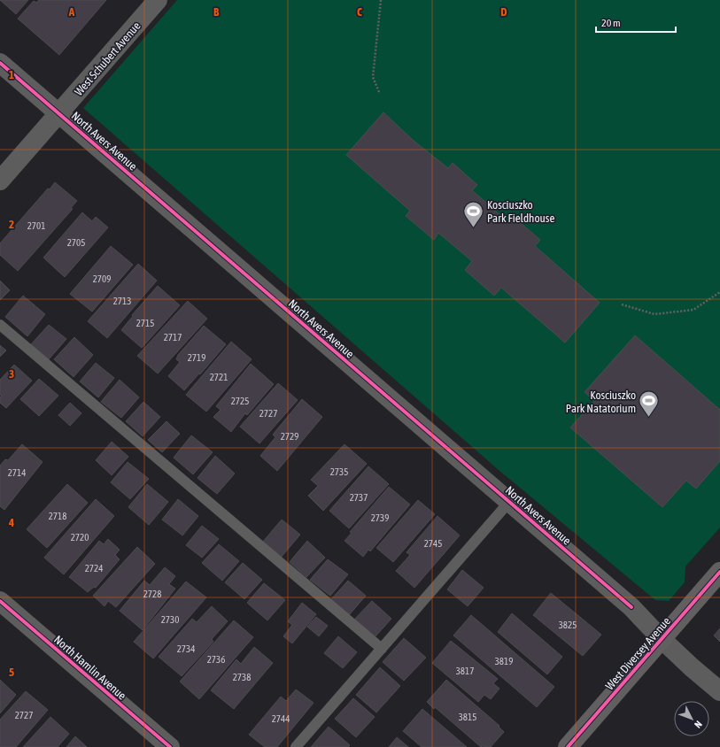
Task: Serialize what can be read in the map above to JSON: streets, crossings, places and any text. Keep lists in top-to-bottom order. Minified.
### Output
{"streets":{"main road":["West Diversey Avenue"],"street":["West Schubert Avenue","North Avers Avenue","North Hamlin Avenue"]},"crossings":[["West Schubert Avenue","North Avers Avenue"],["North Avers Avenue","West Diversey Avenue"]],"places":{"sports":["Kosciuszko Park Fieldhouse","Kosciuszko Park Natatorium"]},"house_numbers":["2701","2705","2709","2713","2715","2717","2719","2721","2725","2727","2729","2735","2714","2737","2718","2739","2720","2745","2724","2728","2730","3825","2734","2736","3819","3817","2738","2727","3815","2744"],"scale_bar":"20 m","north":"bottom right","grid":{"columns":["A","B","C","D"],"rows":["1","2","3","4","5"]}}
